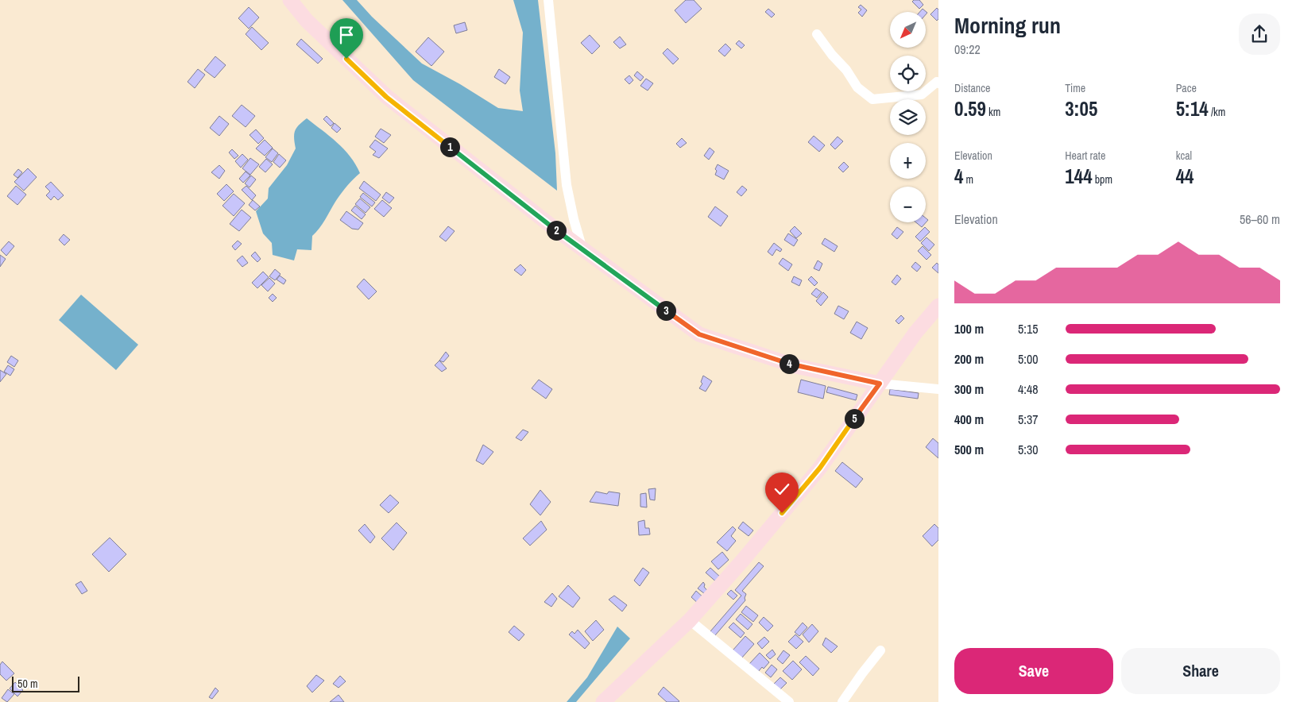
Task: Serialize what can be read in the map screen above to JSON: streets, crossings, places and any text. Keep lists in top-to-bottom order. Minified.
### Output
{"scale_bar":"50 m","north":"bottom left","page":{"heading":["Morning run","09:22"],"map_buttons":["+","−"],"stats":[["Distance","0.59 km"],["Time","3:05"],["Pace","5:14 /km"],["Elevation","4 m"],["Heart rate","144 bpm"],["kcal","44"]],"pins":["1","2","3","4","5"],"chart":["Elevation","56–60 m"],"list":[{"name":"100 m","note":"5:15"},{"name":"200 m","note":"5:00"},{"name":"300 m","note":"4:48"},{"name":"400 m","note":"5:37"},{"name":"500 m","note":"5:30"}],"buttons":["Save","Share"],"scale":"50 m"}}
